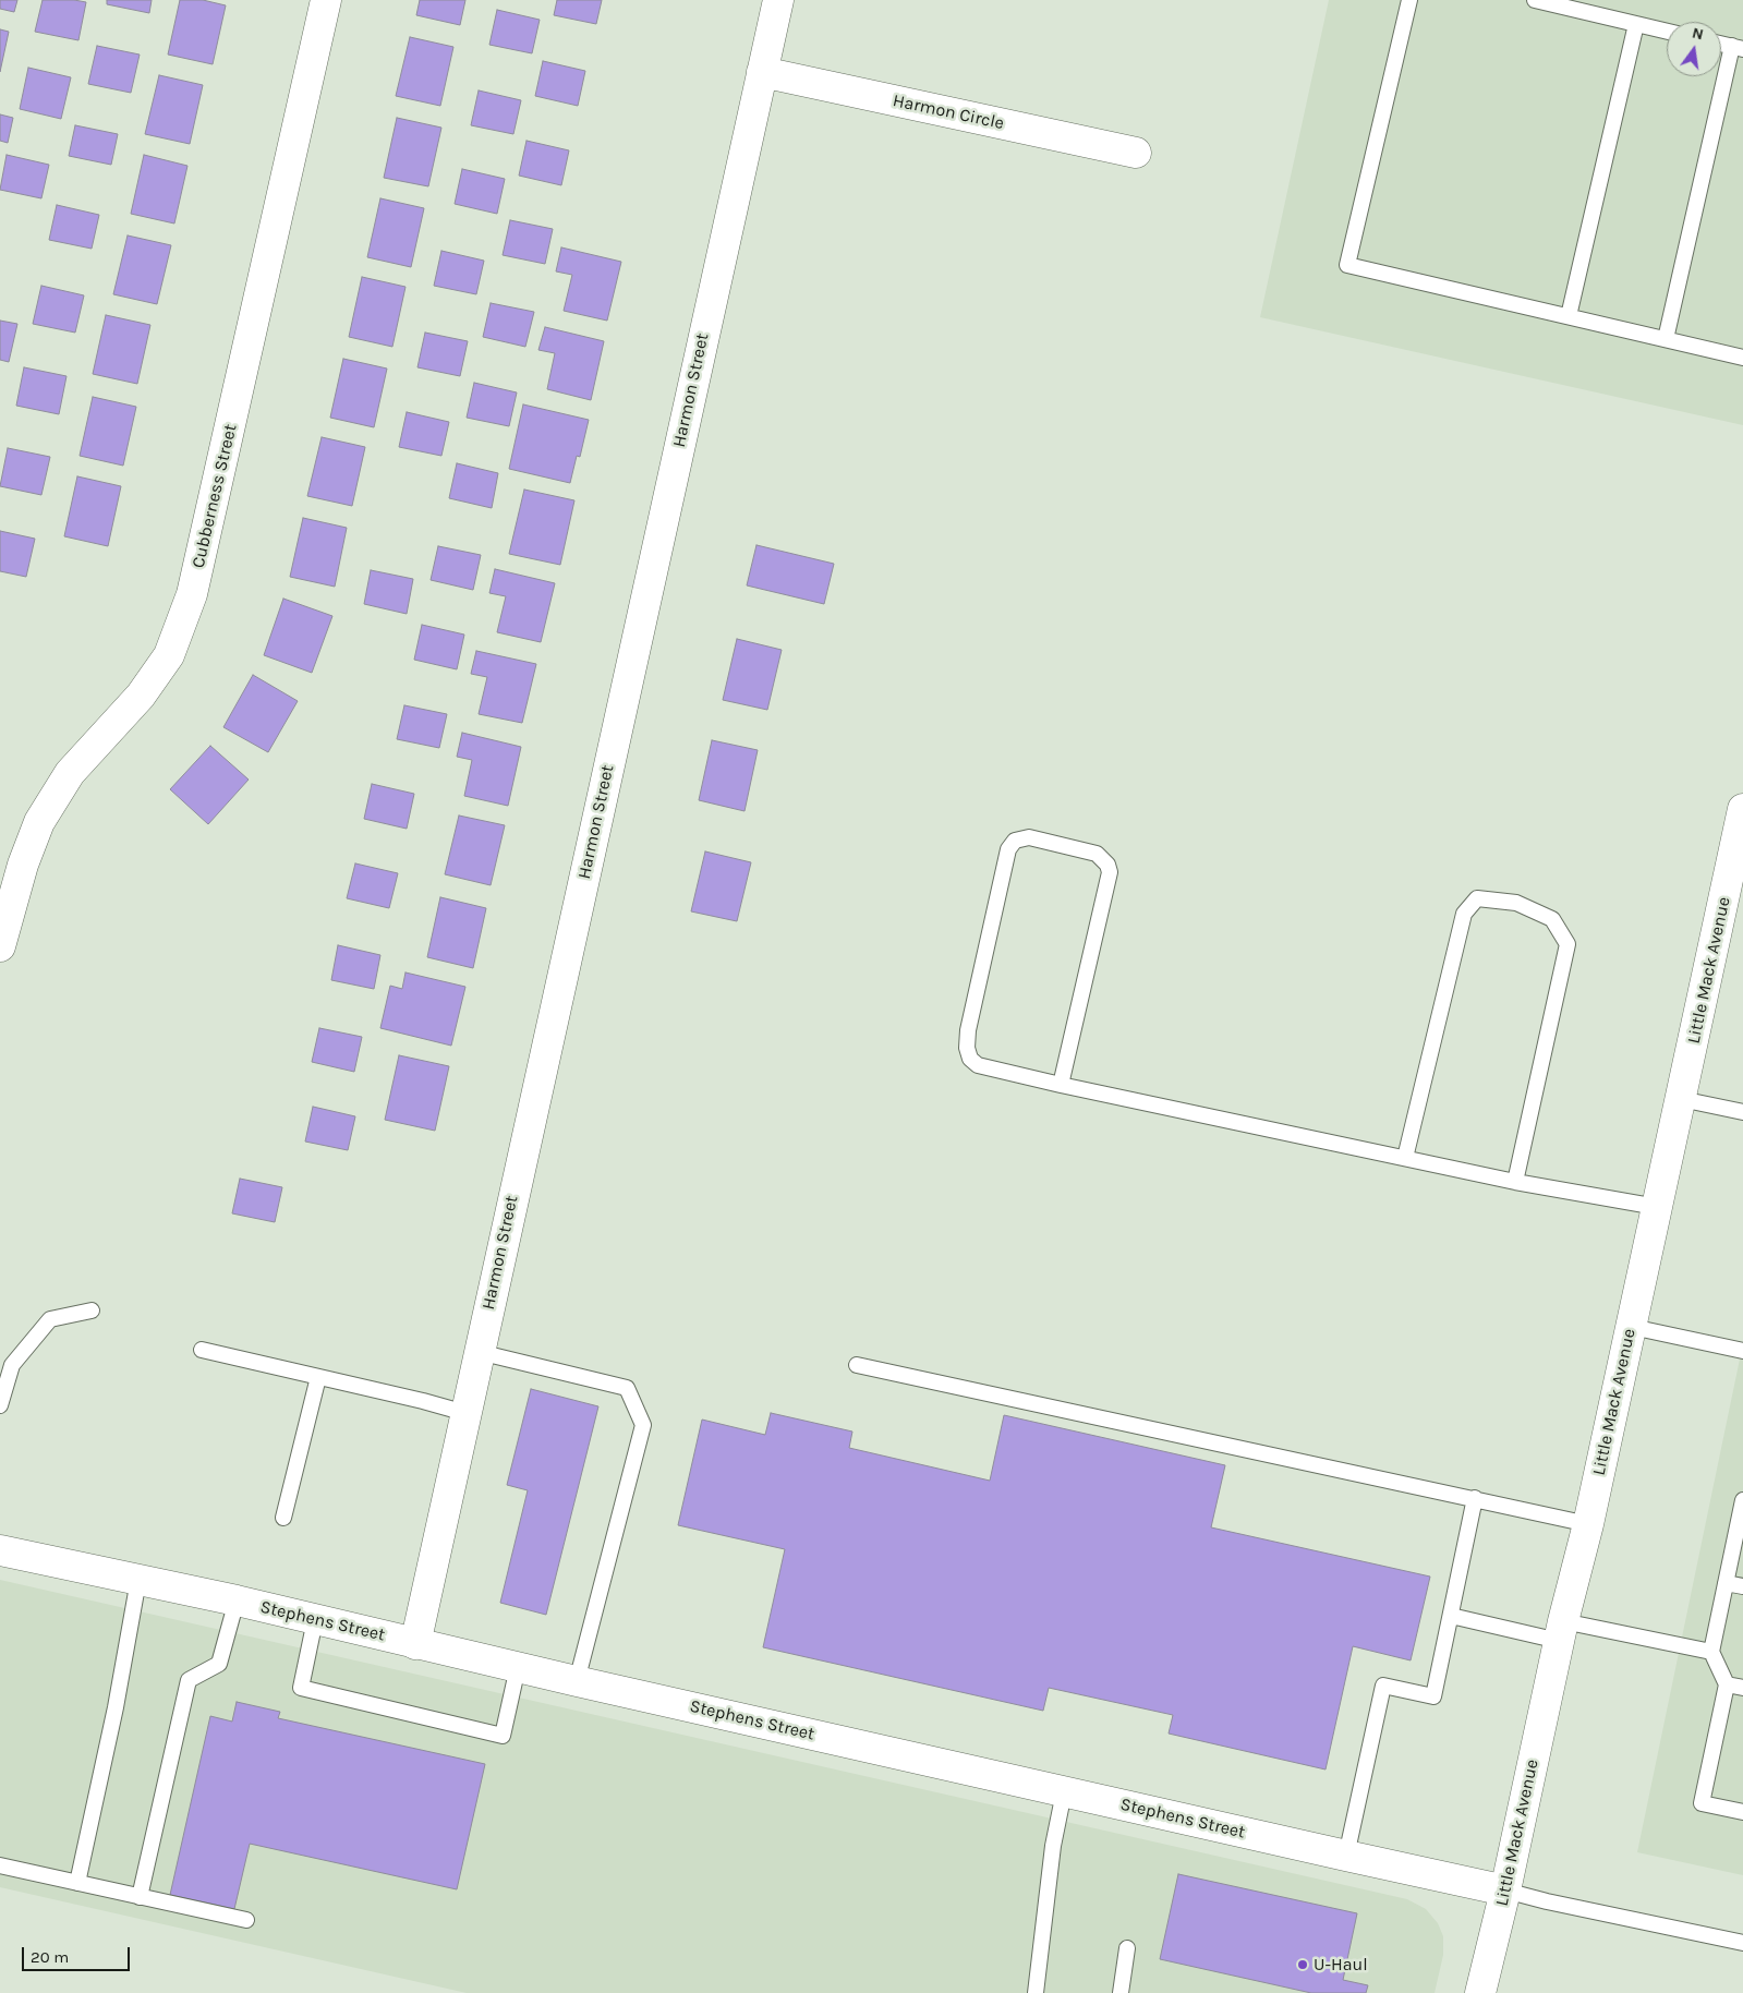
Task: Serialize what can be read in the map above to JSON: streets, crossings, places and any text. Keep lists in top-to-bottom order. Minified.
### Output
{"streets":{"street":["Harmon Circle","Harmon Street","Cubberness Street","Little Mack Avenue","Stephens Street"]},"crossings":[["Harmon Circle","Harmon Street"],["Harmon Street","Stephens Street"],["Little Mack Avenue","Stephens Street"]],"places":["U-Haul"],"scale_bar":"20 m","north":"top"}
